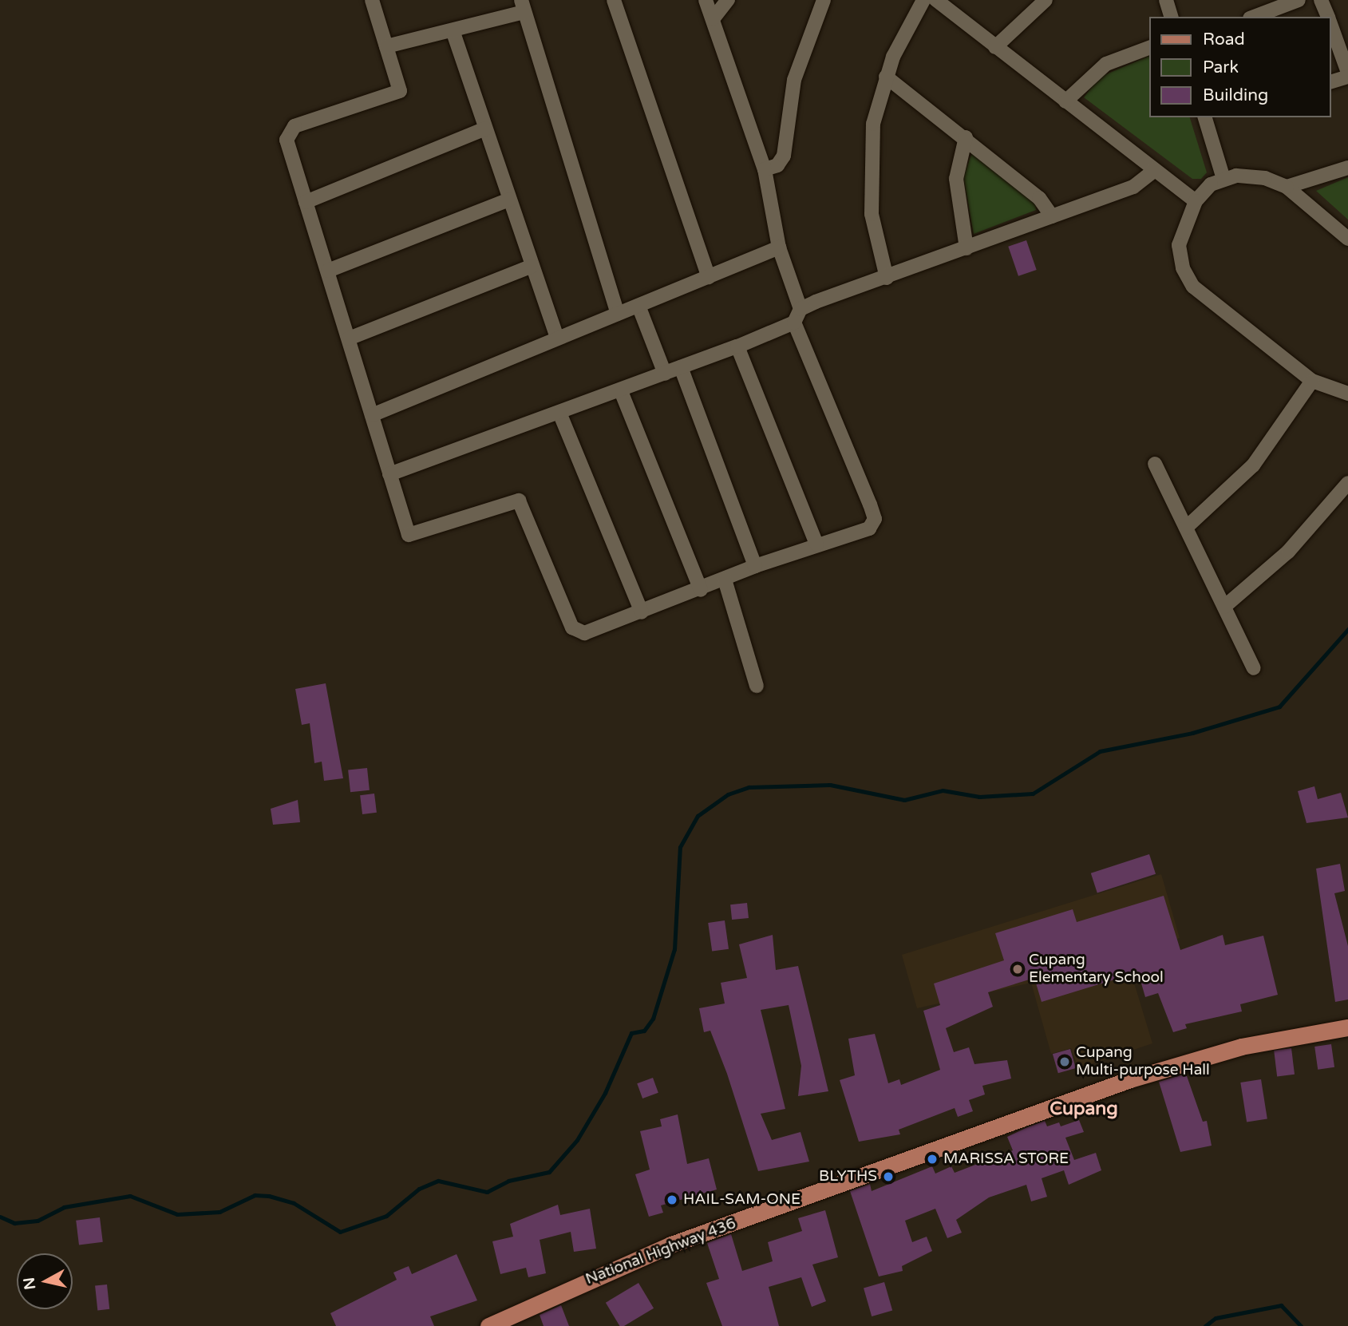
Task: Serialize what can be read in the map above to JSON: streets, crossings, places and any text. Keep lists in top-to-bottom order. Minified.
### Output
{"streets":{"main road":["National Highway 436"]},"districts":["Cupang"],"places":["Cupang Elementary School","Cupang Multi-purpose Hall","MARISSA STORE","BLYTHS","HAIL-SAM-ONE"],"legend":["Road","Park","Building"],"north":"left"}
